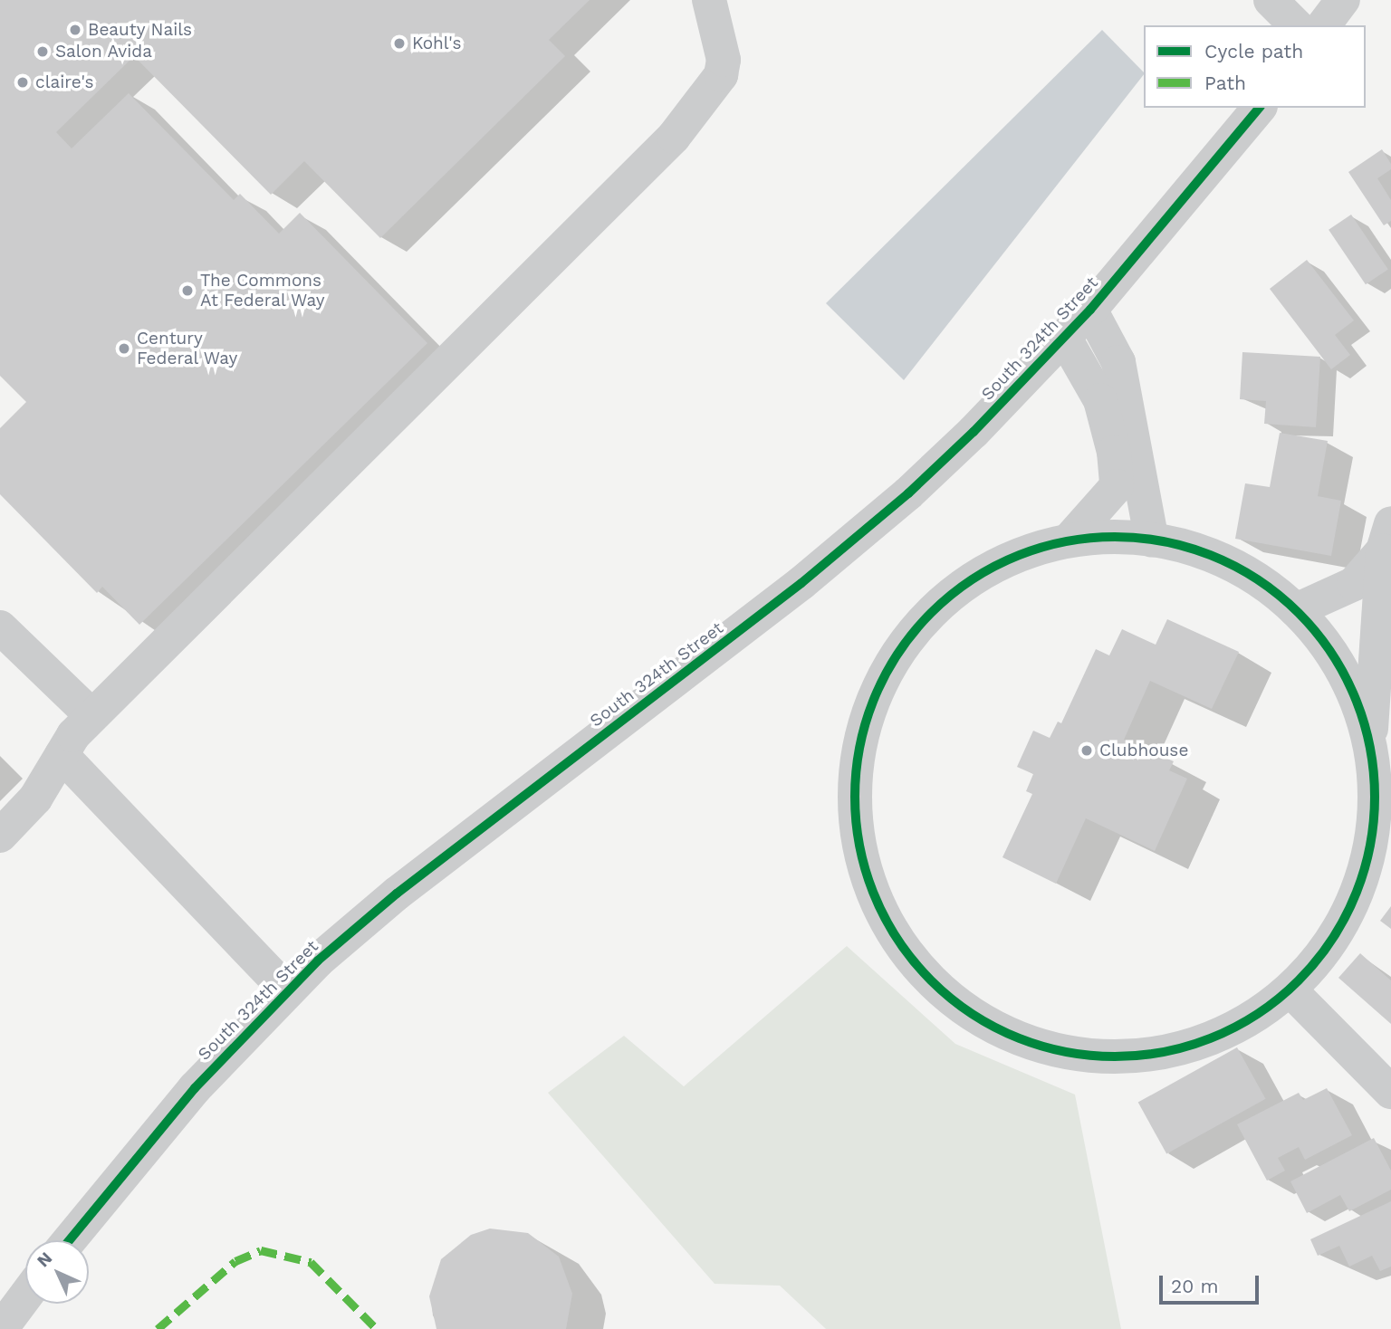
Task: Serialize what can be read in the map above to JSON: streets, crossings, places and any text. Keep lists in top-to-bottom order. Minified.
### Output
{"streets":{"street":["South 324th Street"]},"places":["Beauty Nails","Kohl's","Salon Avida","claire's","The Commons At Federal Way","Century Federal Way","Clubhouse"],"legend":["Cycle path","Path"],"scale_bar":"20 m","north":"top left"}
